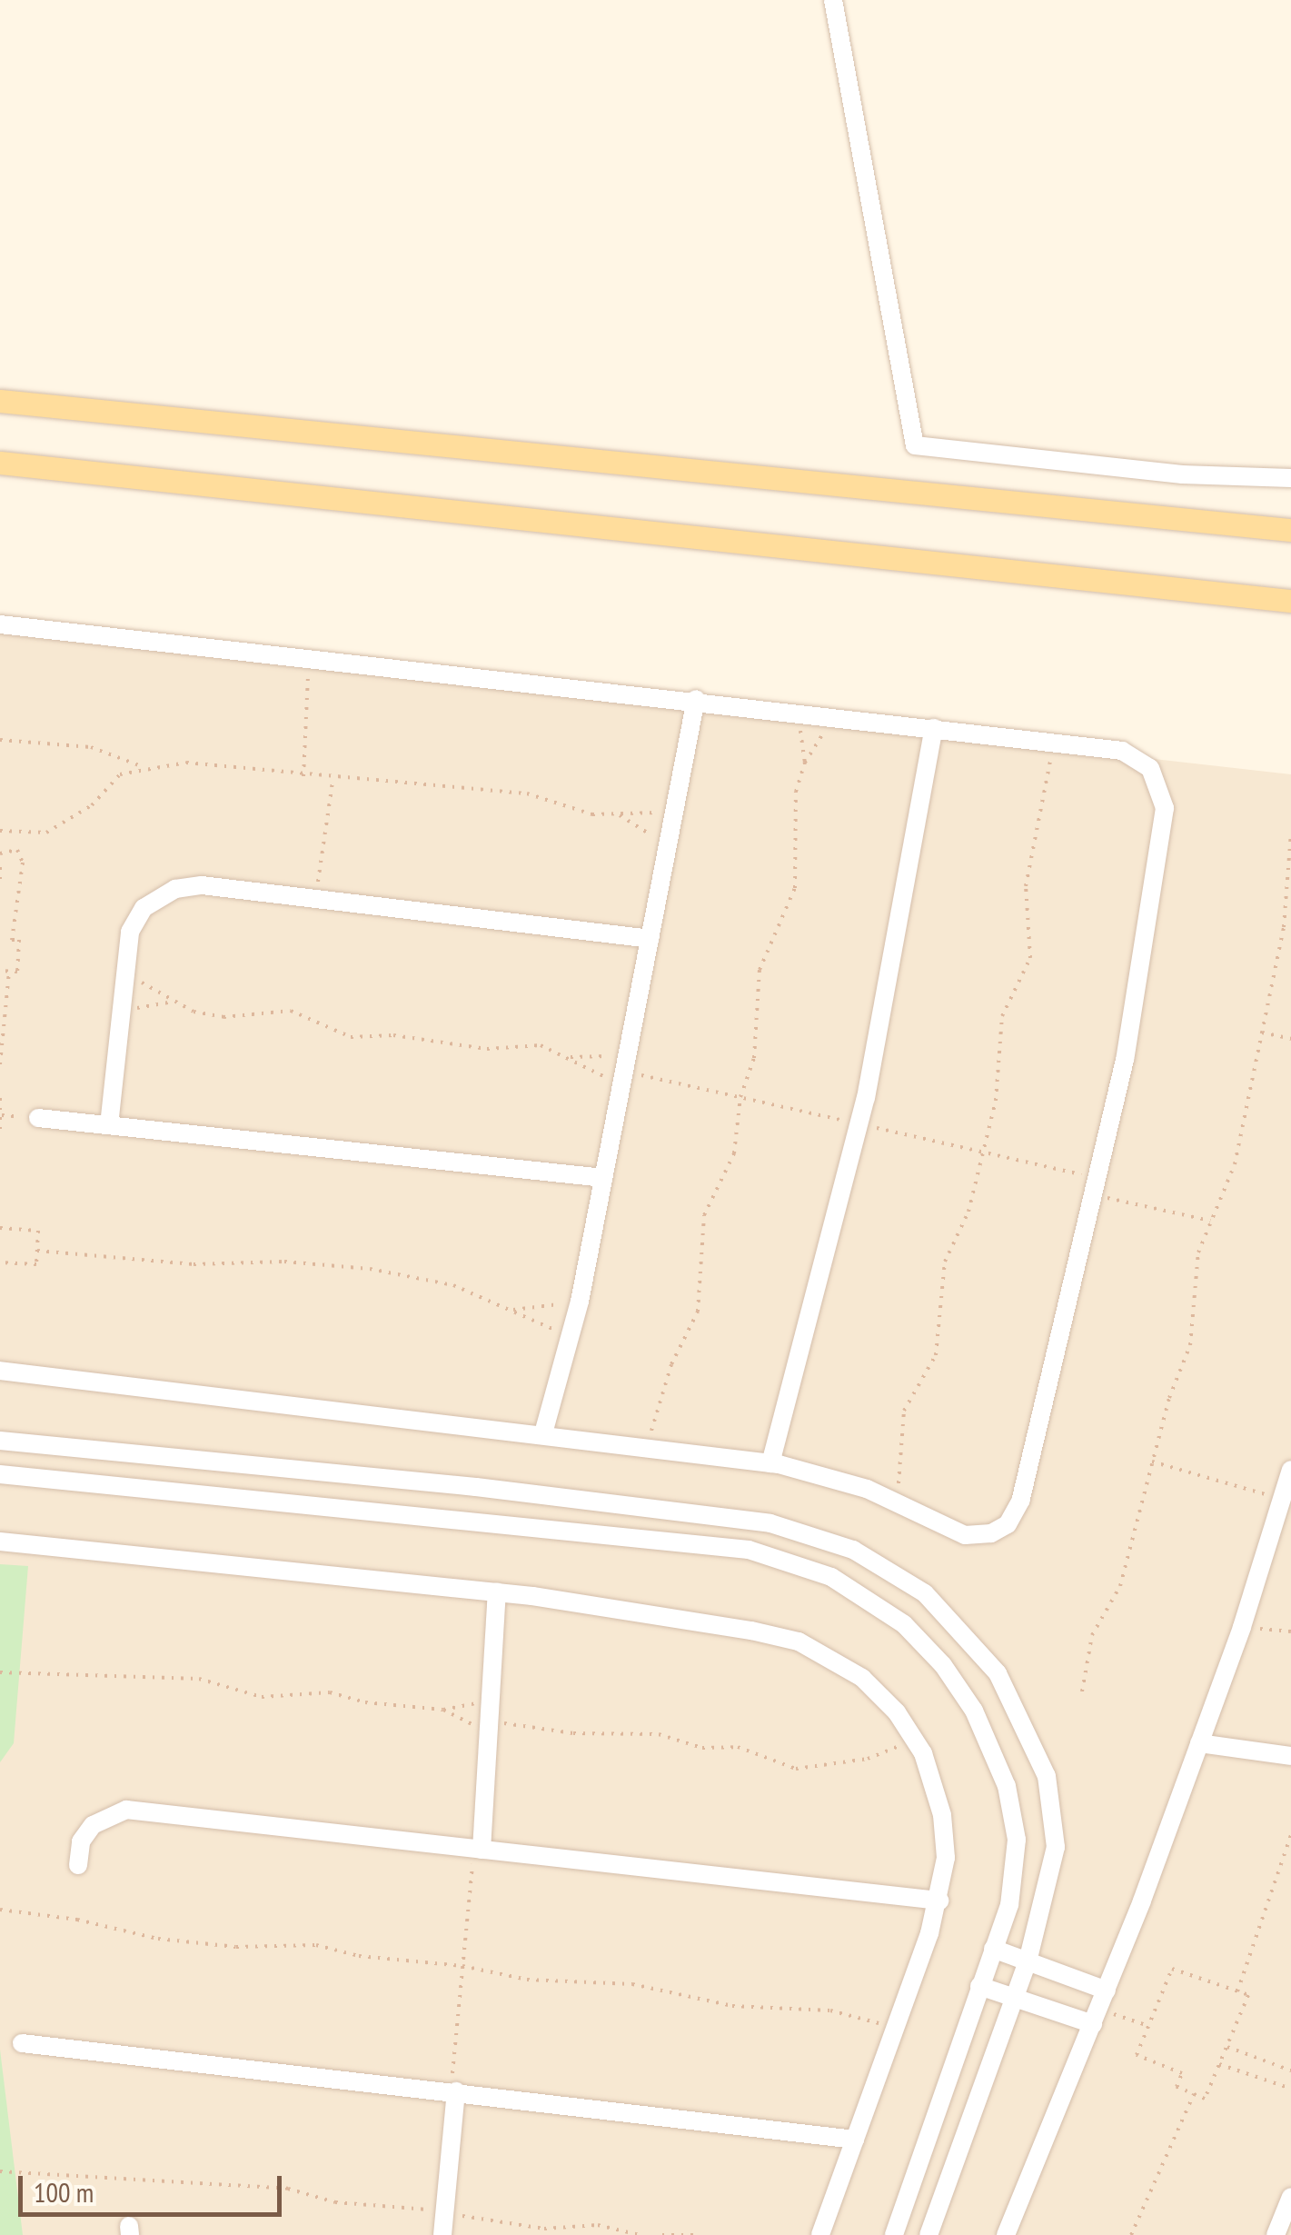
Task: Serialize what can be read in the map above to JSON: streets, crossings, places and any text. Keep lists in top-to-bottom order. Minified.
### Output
{"scale_bar":"100 m"}
